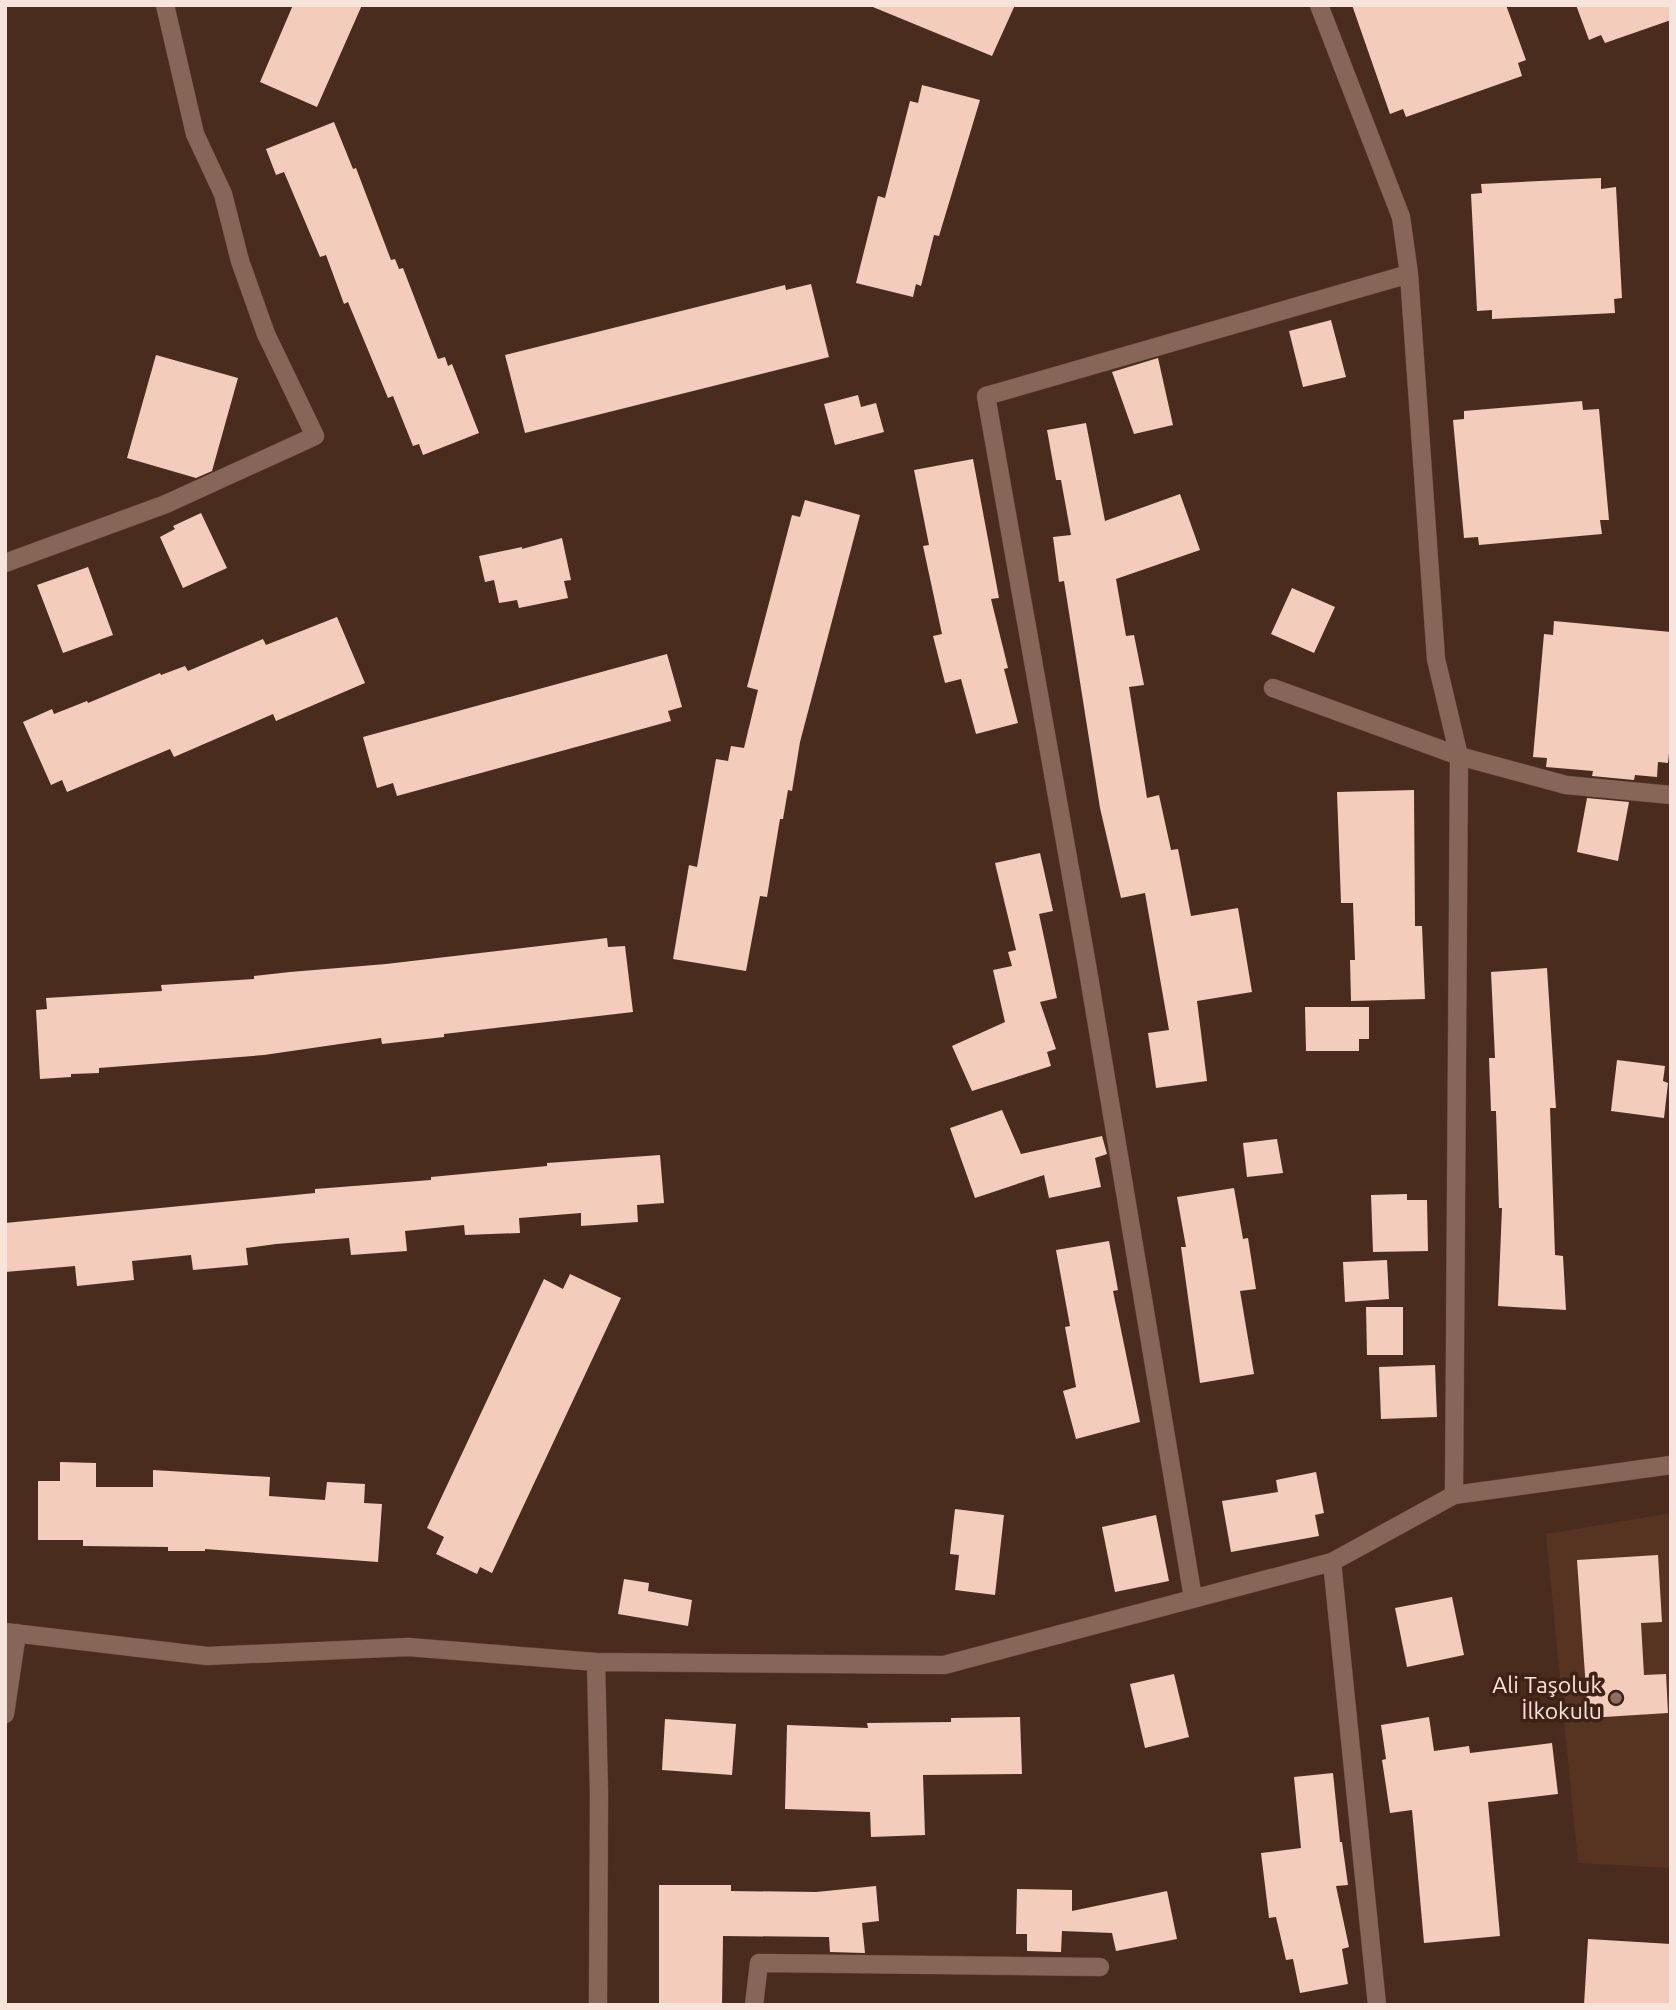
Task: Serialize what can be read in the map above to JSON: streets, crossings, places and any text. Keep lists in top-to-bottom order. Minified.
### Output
{"places":["Ali Taşoluk İlkokulu"]}
